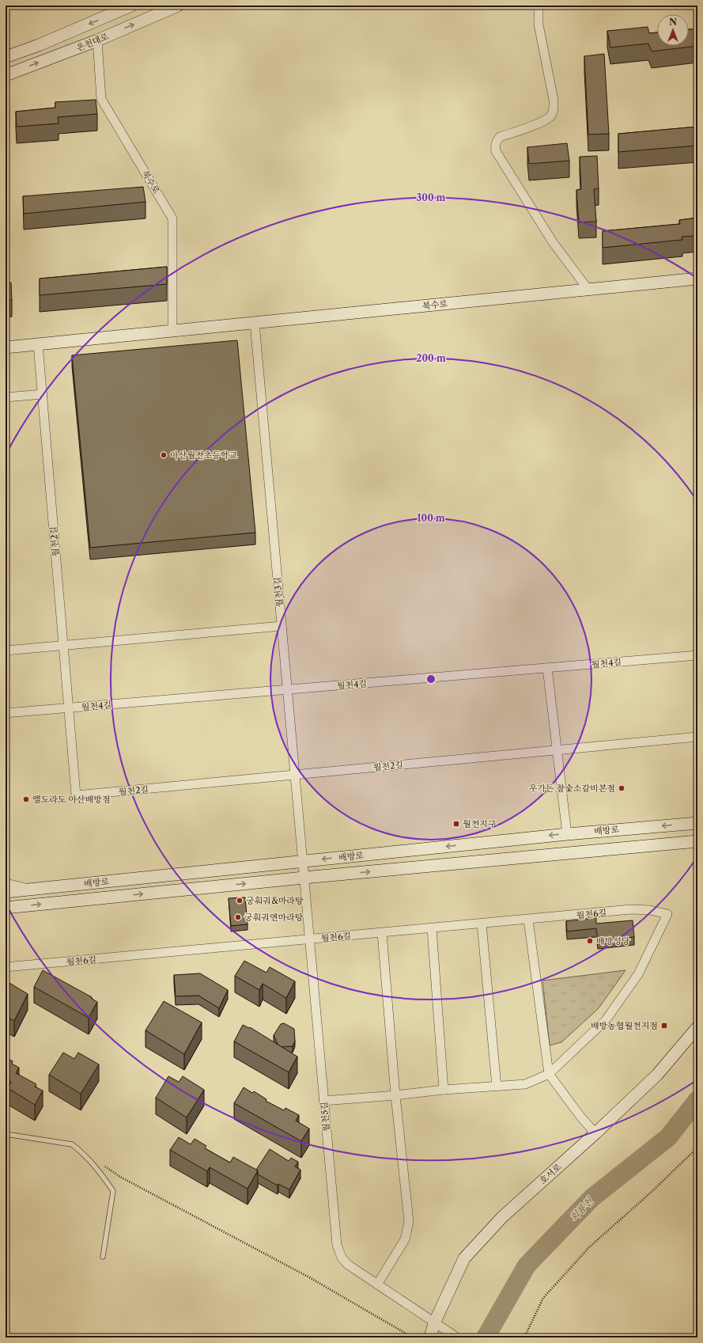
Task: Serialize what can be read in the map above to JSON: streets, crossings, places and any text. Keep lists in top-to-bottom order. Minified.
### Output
{"streets":{"street":["온천대로","북수로","월천2길","월천3길","월천4길","배방로","월천6길","월천5길","호서로"]},"crossings":[["온천대로","북수로"],["북수로","월천2길"],["북수로","월천3길"],["월천2길","월천3길"],["월천2길","월천4길"],["월천3길","월천4길"],["월천3길","배방로"],["월천3길","월천5길"],["배방로","월천5길"],["월천6길","월천5길"],["월천5길","호서로"]],"water":["회룡천"],"places":{"other":["아산월천초등학교","우가든 참숯소갈비본점","엘도라도 아산배방점","궁훠궈&마라탕","궁훠궈엔마라탕","배방성당"],"transit":["월천지구","배방농협월천지점"]},"north":"top","rings":["300 m","200 m","100 m"]}
